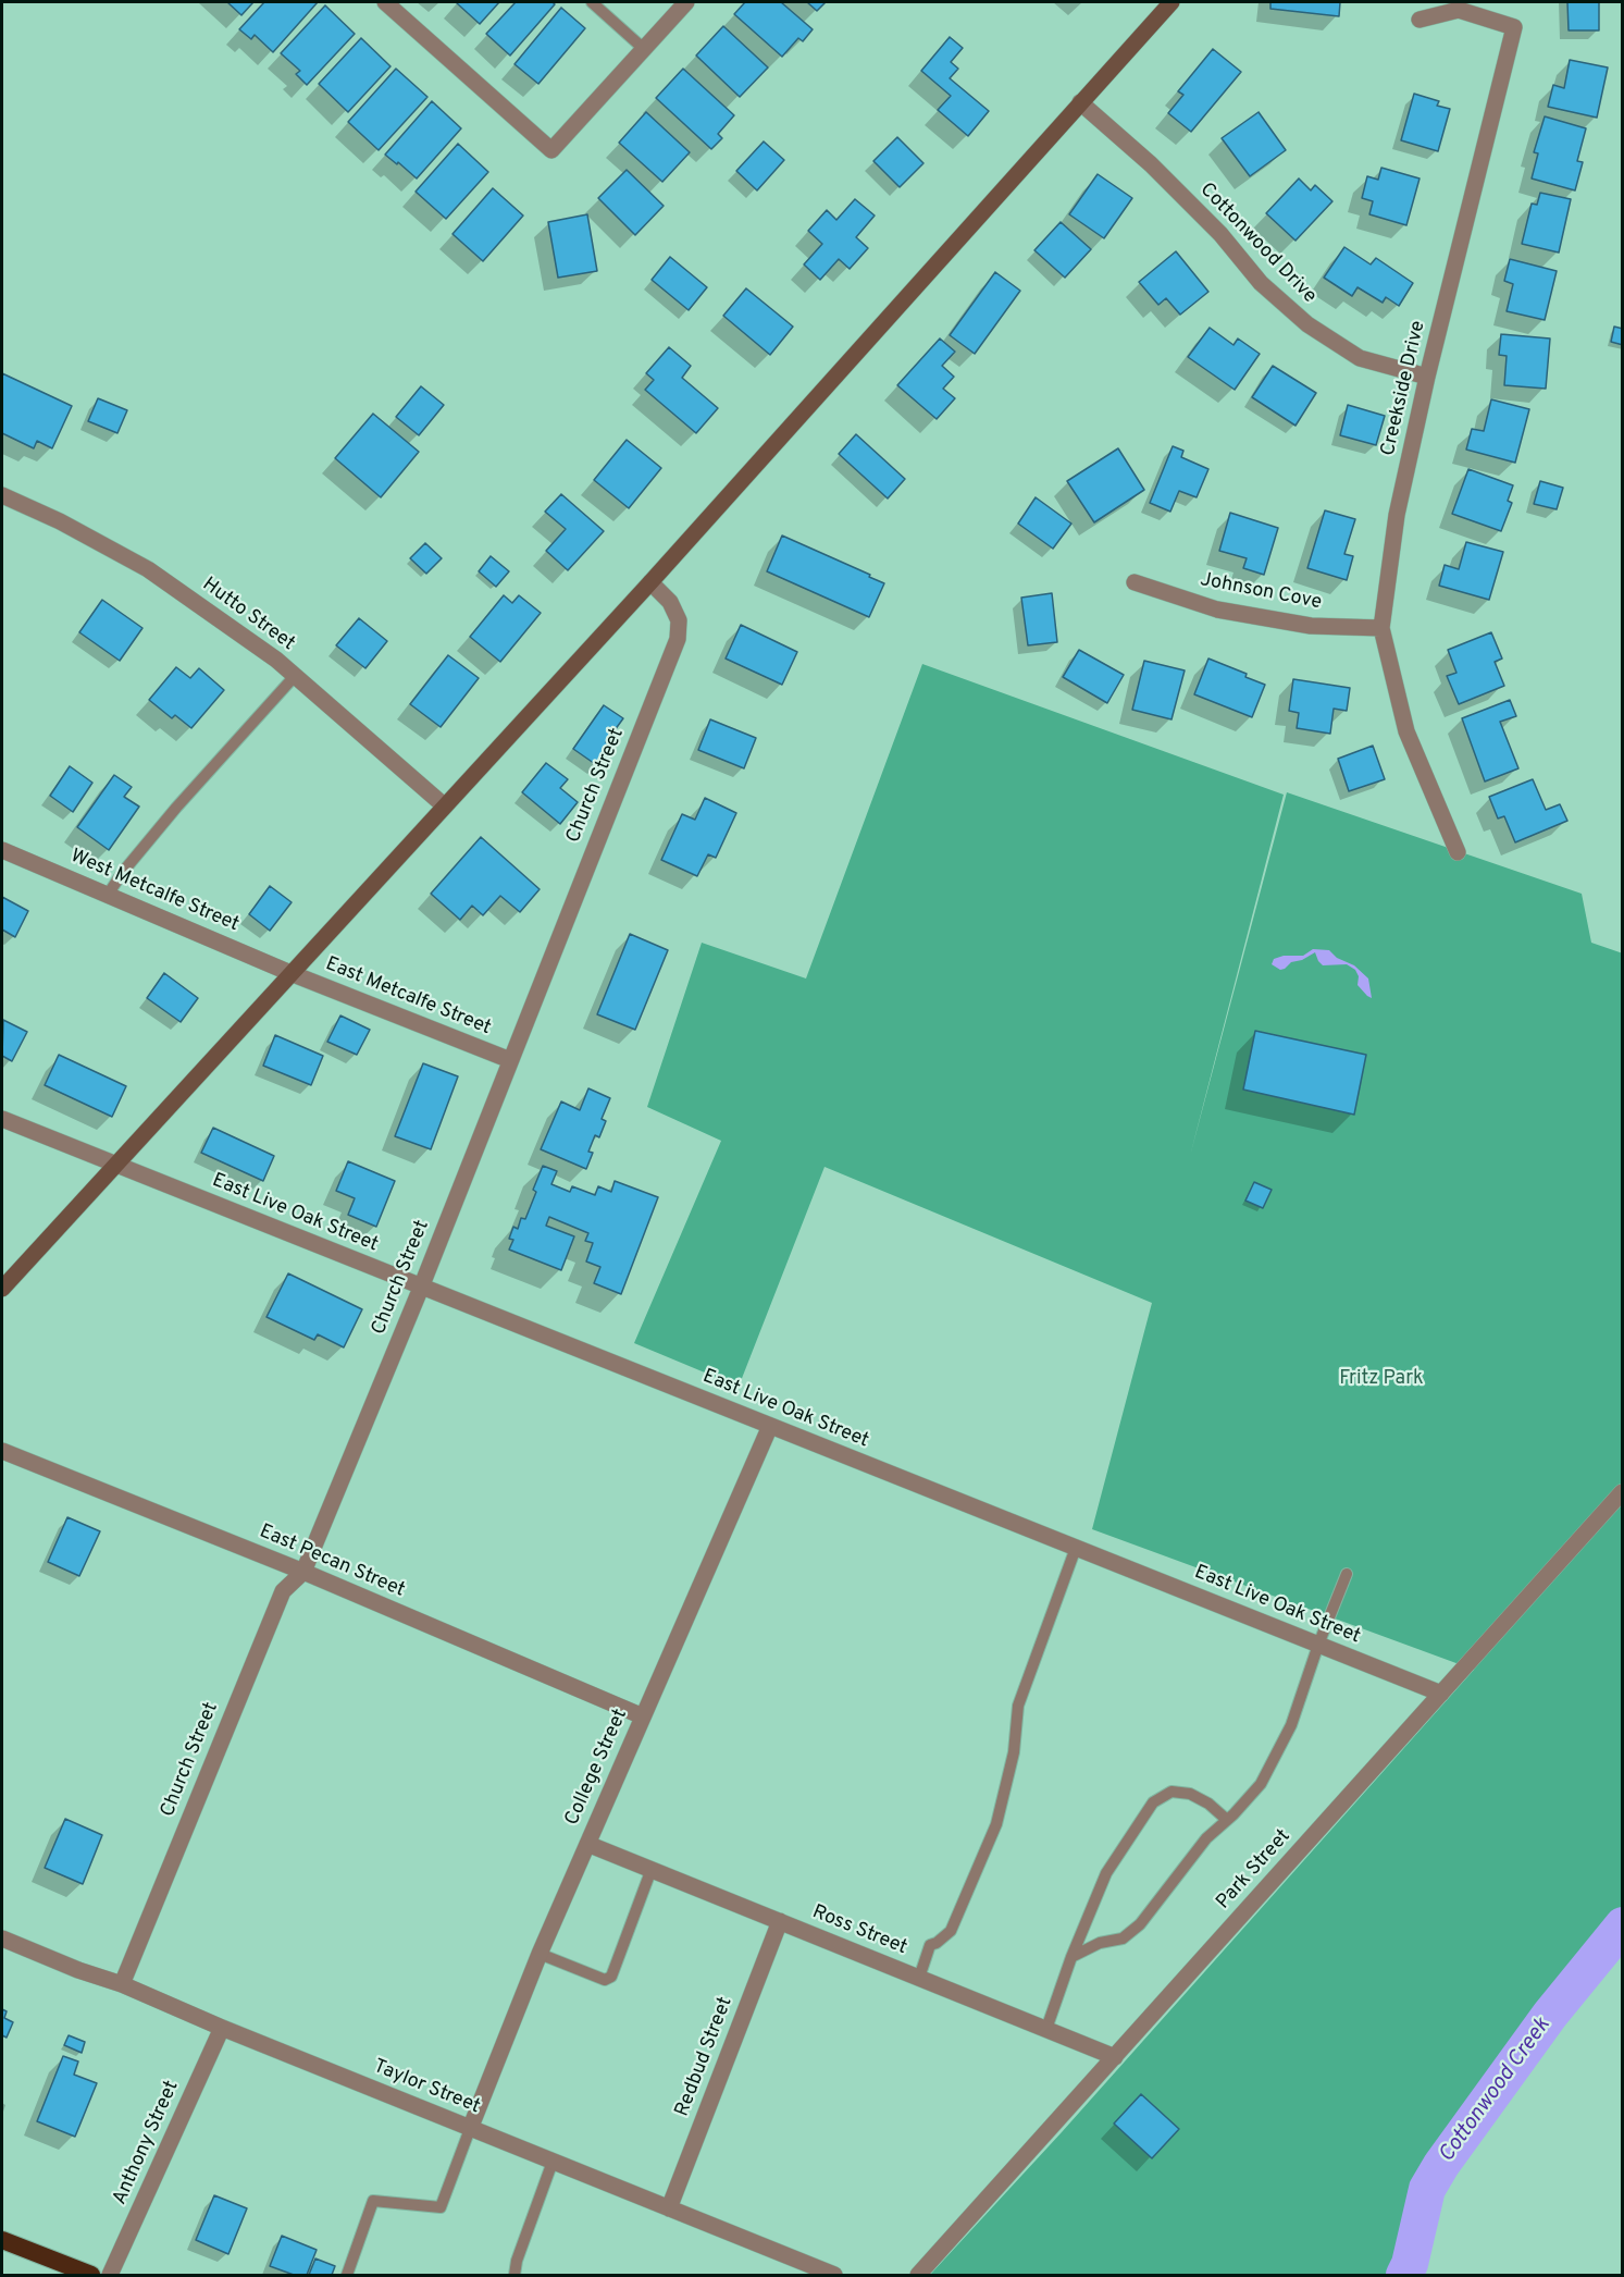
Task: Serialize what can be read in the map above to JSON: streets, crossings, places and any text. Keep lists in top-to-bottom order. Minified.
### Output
{"streets":{"street":["Cottonwood Drive","Creekside Drive","Johnson Cove","Hutto Street","Church Street","West Metcalfe Street","East Metcalfe Street","East Live Oak Street","East Pecan Street","College Street","Park Street","Ross Street","Redbud Street","Taylor Street","Anthony Street"]},"crossings":[["Cottonwood Drive","Creekside Drive"],["Creekside Drive","Johnson Cove"],["Church Street","East Metcalfe Street"],["Church Street","East Live Oak Street"],["Church Street","East Pecan Street"],["Church Street","Taylor Street"],["West Metcalfe Street","East Metcalfe Street"],["East Live Oak Street","College Street"],["East Live Oak Street","Park Street"],["East Pecan Street","College Street"],["College Street","Ross Street"],["College Street","Taylor Street"],["Park Street","Ross Street"],["Ross Street","Redbud Street"],["Redbud Street","Taylor Street"],["Taylor Street","Anthony Street"]],"water":["Cottonwood Creek"],"parks":["Fritz Park"]}
